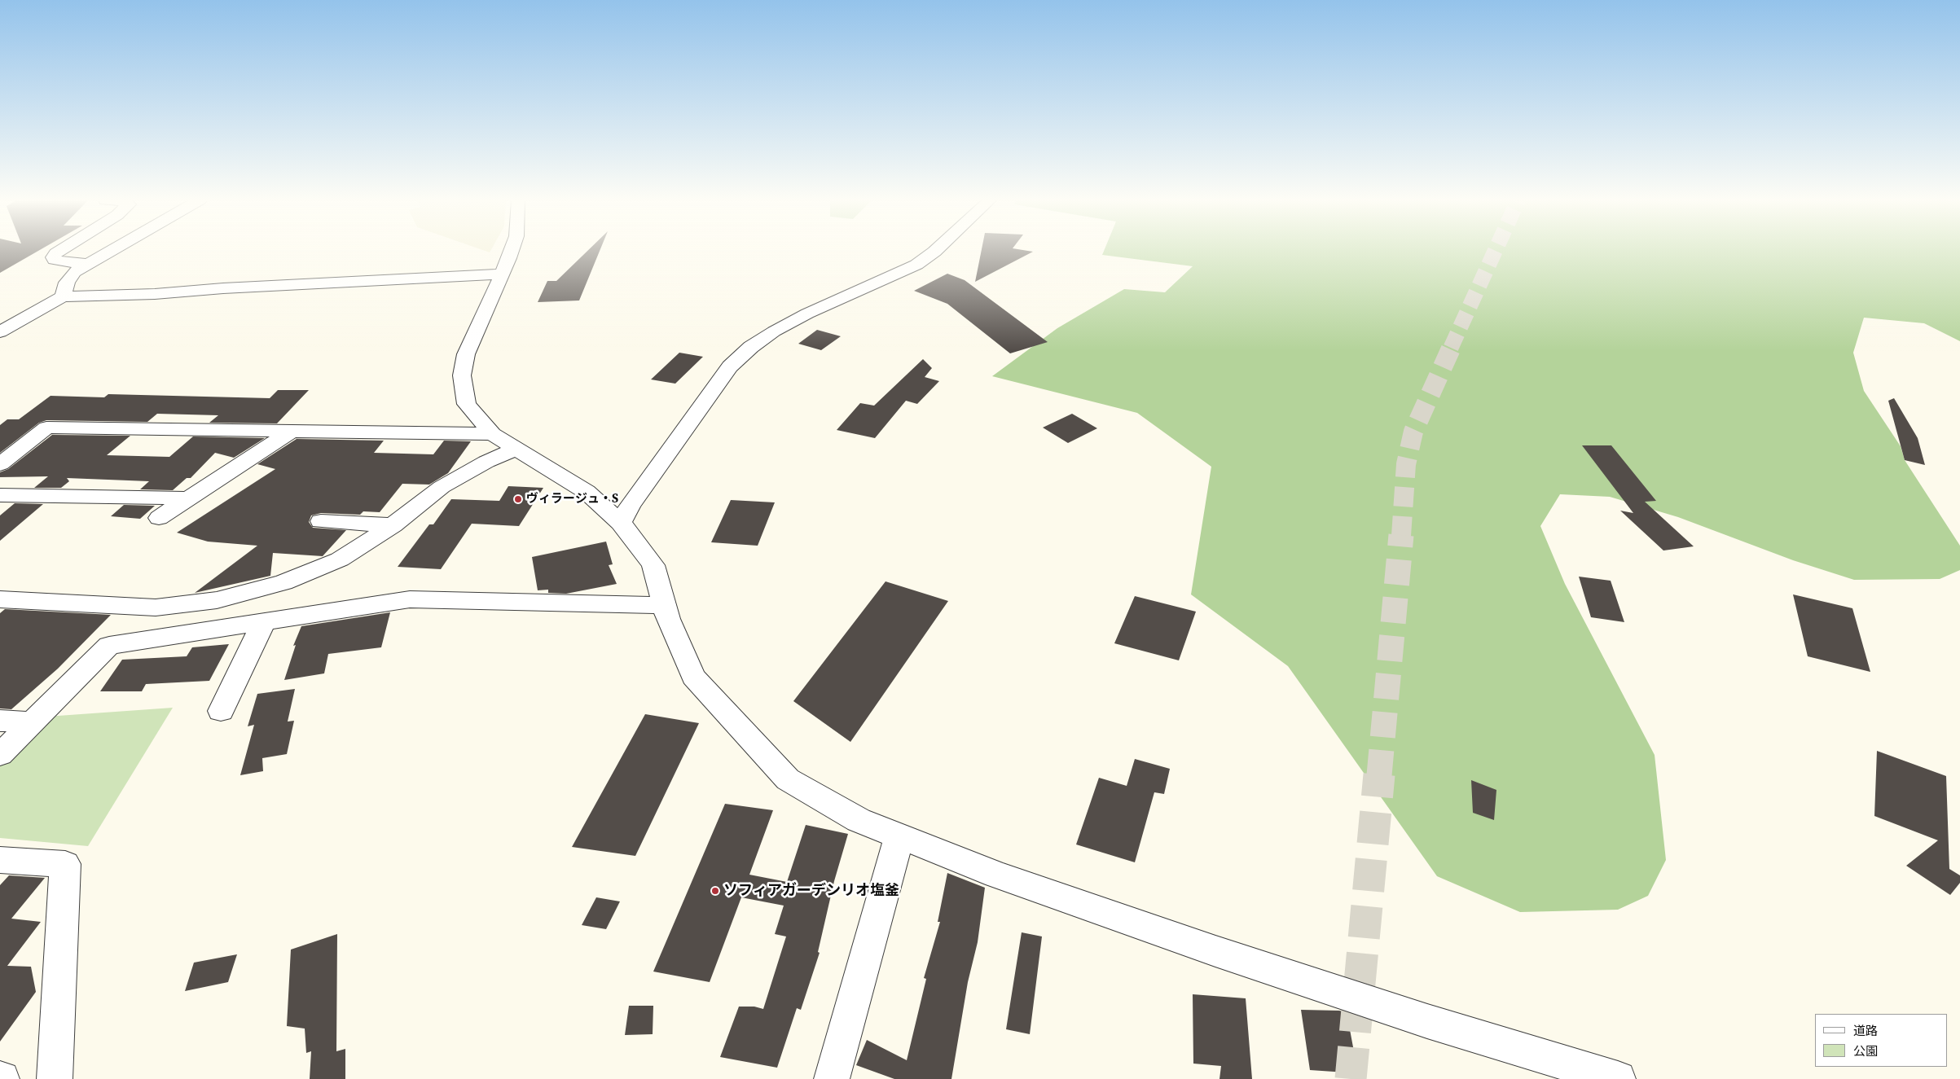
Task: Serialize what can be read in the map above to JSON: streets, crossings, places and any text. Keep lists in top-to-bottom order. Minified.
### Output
{"places":["ヴィラージュ・S","ソフィアガーデンリオ塩釜"],"legend":["道路","公園"]}
